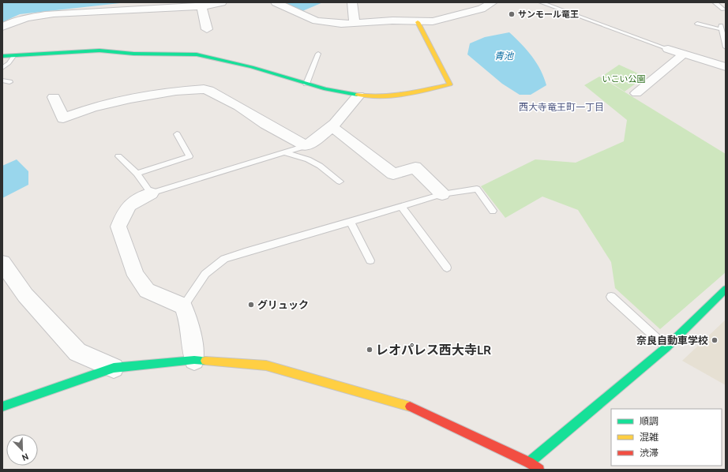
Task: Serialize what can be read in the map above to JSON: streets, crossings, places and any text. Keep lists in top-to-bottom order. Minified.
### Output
{"districts":["西大寺竜王町一丁目"],"water":["青池"],"parks":["いこい公園"],"places":["サンモール竜王","グリュック","奈良自動車学校","レオパレス西大寺LR"],"legend":["順調","混雑","渋滞"],"north":"bottom right"}
